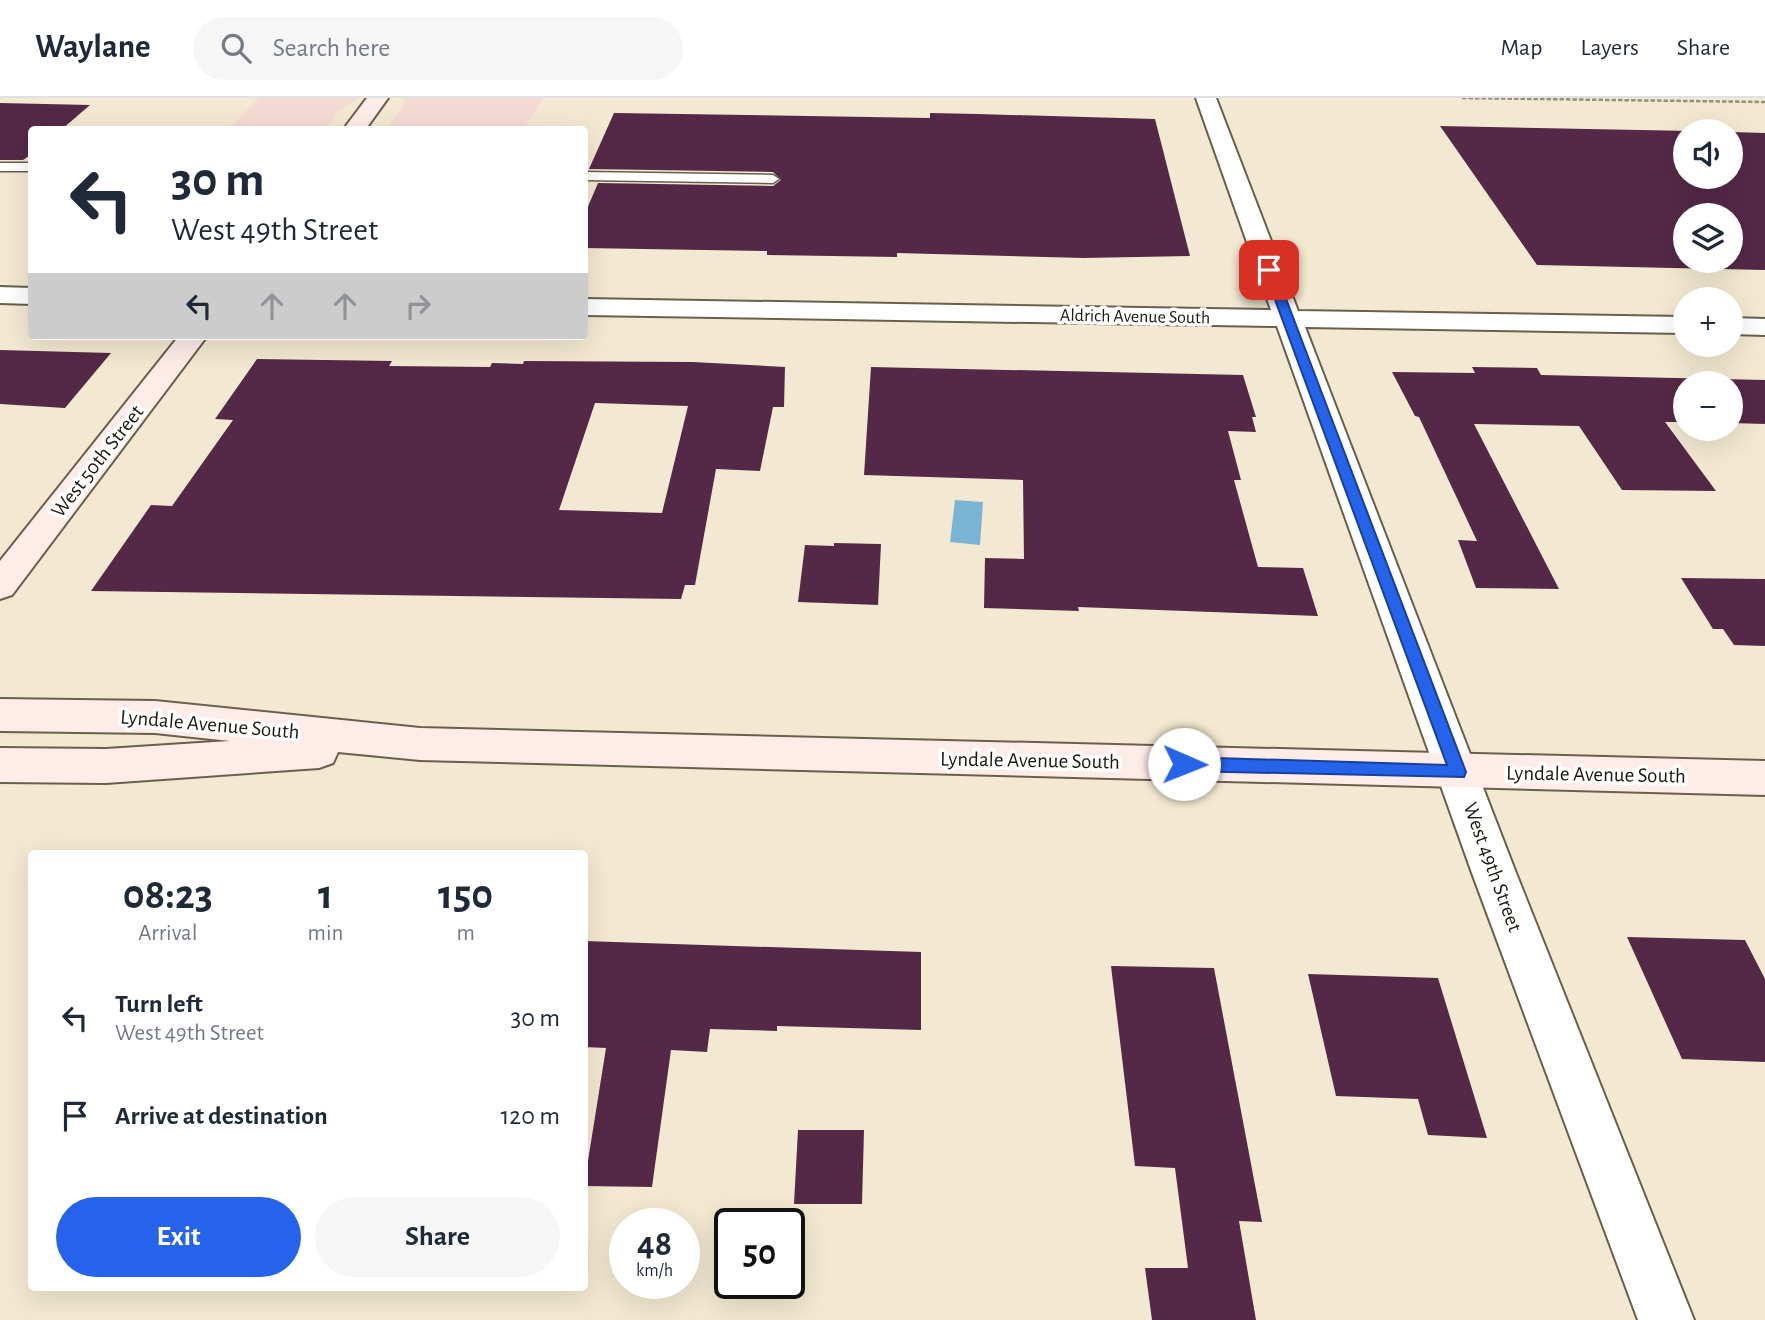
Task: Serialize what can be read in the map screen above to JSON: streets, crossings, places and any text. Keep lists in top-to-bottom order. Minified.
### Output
{"streets":{"main road":["West 50th Street","Lyndale Avenue South"],"street":["Aldrich Avenue South","West 49th Street"]},"crossings":[["Aldrich Avenue South","West 49th Street"],["Lyndale Avenue South","West 49th Street"]],"page":{"header":"Waylane","search":"Search here","nav":["Map","Layers","Share"],"map_buttons":["+","−"],"turn":["30 m","West 49th Street"],"eta":["08:23","Arrival","1","min","150","m"],"list":[{"name":"Turn left","note":"West 49th Street","value":"30 m"},{"name":"Arrive at destination","value":"120 m"}],"buttons":["Exit","Share"],"speed":"48 km/h","limit":"50"}}
